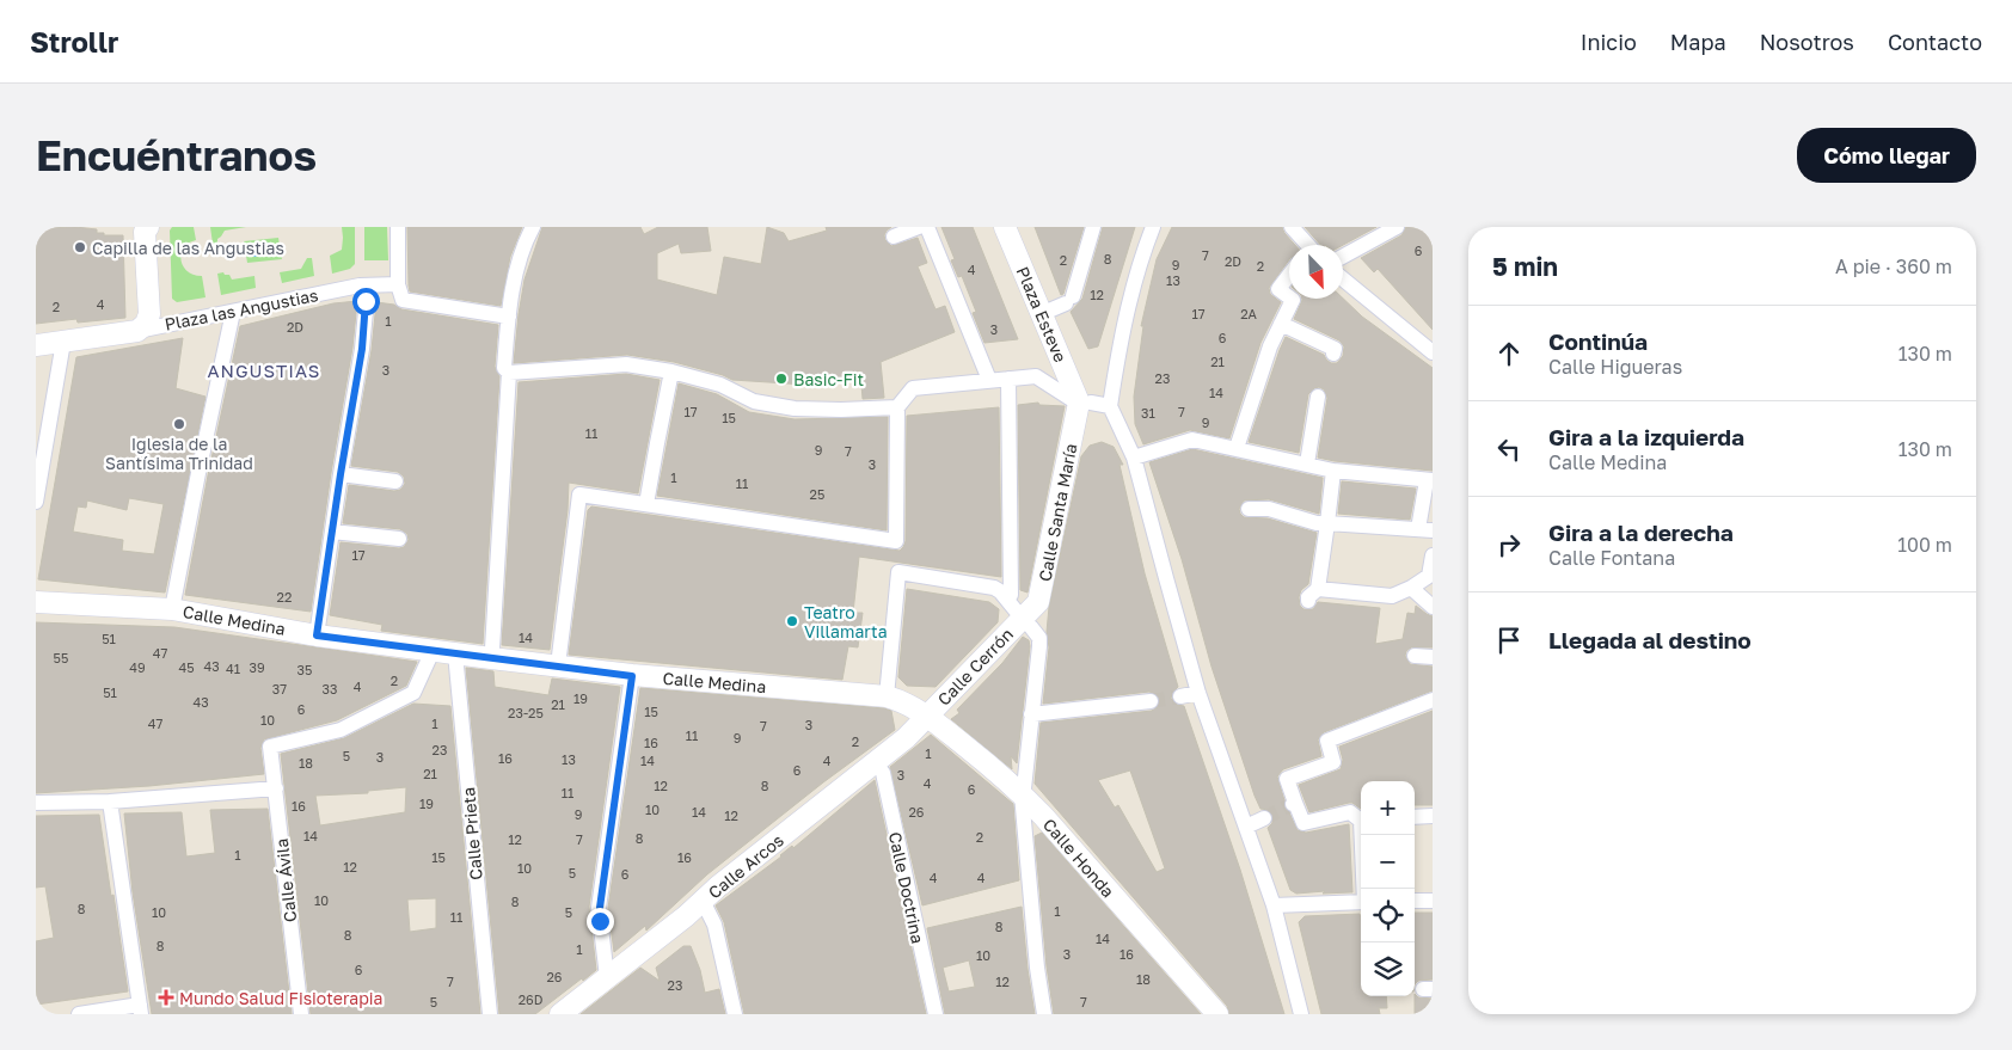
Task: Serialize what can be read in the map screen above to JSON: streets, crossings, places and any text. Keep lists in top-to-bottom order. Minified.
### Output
{"streets":{"street":["Plaza las Angustias","Plaza Esteve","Calle Santa María","Calle Medina","Calle Cerrón","Calle Prieta","Calle Honda","Calle Arcos","Calle Ávila","Calle Doctrina"]},"crossings":[["Plaza Esteve","Calle Santa María"],["Calle Santa María","Calle Cerrón"],["Calle Medina","Calle Cerrón"],["Calle Medina","Calle Prieta"],["Calle Medina","Calle Honda"],["Calle Medina","Calle Arcos"],["Calle Medina","Calle Ávila"],["Calle Cerrón","Calle Honda"],["Calle Cerrón","Calle Arcos"],["Calle Honda","Calle Arcos"],["Calle Arcos","Calle Doctrina"]],"districts":["ANGUSTIAS"],"places":{"other":["Capilla de las Angustias","Basic-Fit","Iglesia de la Santísima Trinidad","Teatro Villamarta"],"health":["Mundo Salud Fisioterapia"]},"house_numbers":["6","7","8","2","2D","9","2","4","13","12","4","2","17","2A","1","2D","3","6","21","3","23","14","17","7","31","15","9","11","9","7","3","1","11","25","17","22","14","51","47","55","43","49","45","39","41","35","2","4","37","33","51","19","43","21","6","15","23-25","10","47","1","3","7","11","9","2","16","23","1","5","3","16","13","14","4","18","6","21","3","4","12","8","6","11","19","16","10","14","26","9","12","14","2","8","12","7","1","15","16","12","10","5","6","4","4","10","8","8","1","10","5","11","8","8","14","8","1","3","16","10","6","26","18","7","12","23","26D","5","7"],"north":"bottom right","page":{"header":"Strollr","nav":["Inicio","Mapa","Nosotros","Contacto"],"buttons":"Cómo llegar","title":"Encuéntranos","heading":["5 min","A pie · 360 m"],"list":[["Continúa","Calle Higueras","130 m"],["Gira a la izquierda","Calle Medina","130 m"],["Gira a la derecha","Calle Fontana","100 m"],"Llegada al destino"],"map_buttons":["+","−"]}}
